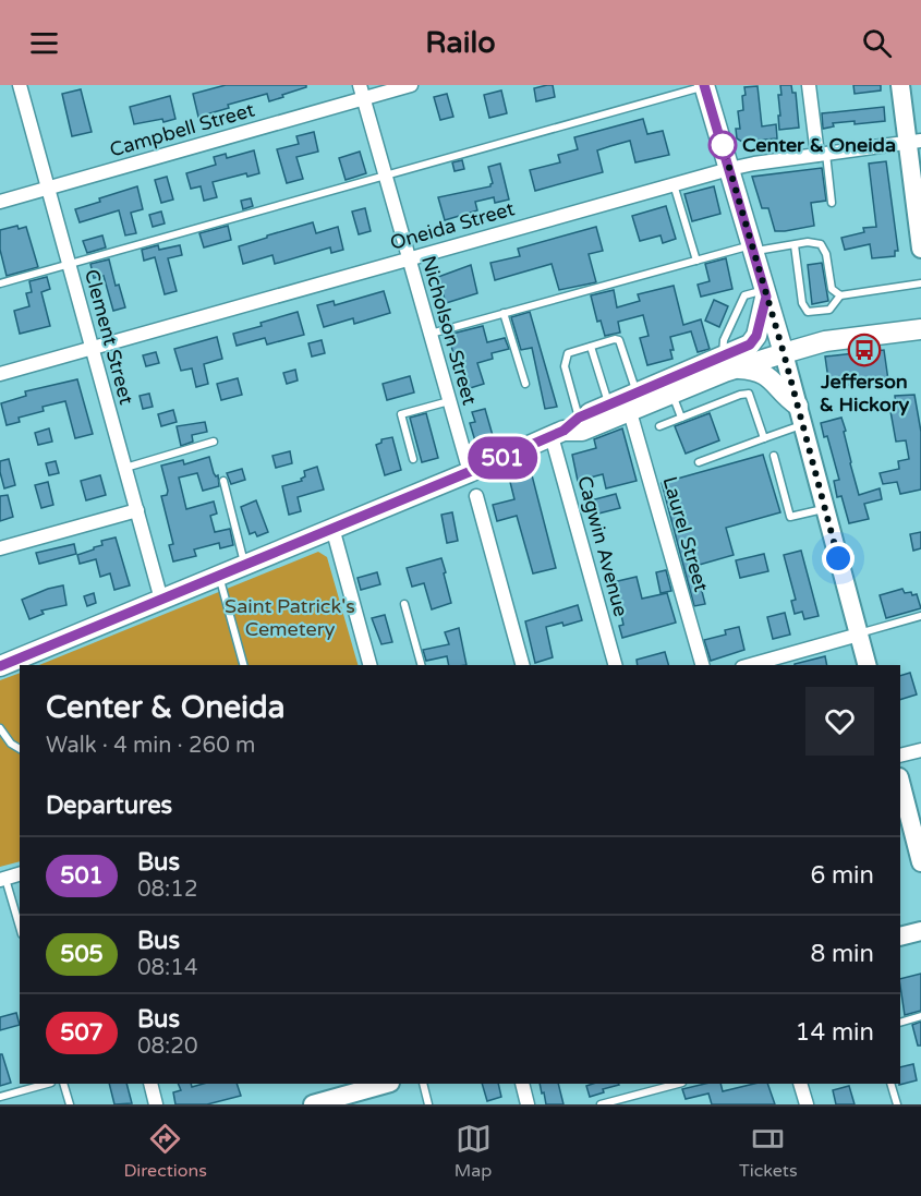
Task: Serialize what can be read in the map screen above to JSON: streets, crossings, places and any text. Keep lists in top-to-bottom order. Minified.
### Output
{"streets":{"street":["Campbell Street","Oneida Street","Nicholson Street","Clement Street","Laurel Street","Cagwin Avenue"]},"crossings":[["Campbell Street","Nicholson Street"],["Campbell Street","Clement Street"],["Oneida Street","Nicholson Street"],["Oneida Street","Clement Street"]],"parks":["Saint Patrick's Cemetery"],"places":{"other":["Center & Oneida"],"bus stop":["Jefferson & Hickory"]},"lines":["bus line 501"],"page":{"header":"Railo","on_map":"501","heading":[["Center & Oneida","Walk · 4 min · 260 m"],"Departures"],"list":[{"mark":"501","name":"Bus","note":"08:12","value":"6 min"},{"mark":"505","name":"Bus","note":"08:14","value":"8 min"},{"mark":"507","name":"Bus","note":"08:20","value":"14 min"}],"tabs":["Directions","Map","Tickets"]}}
